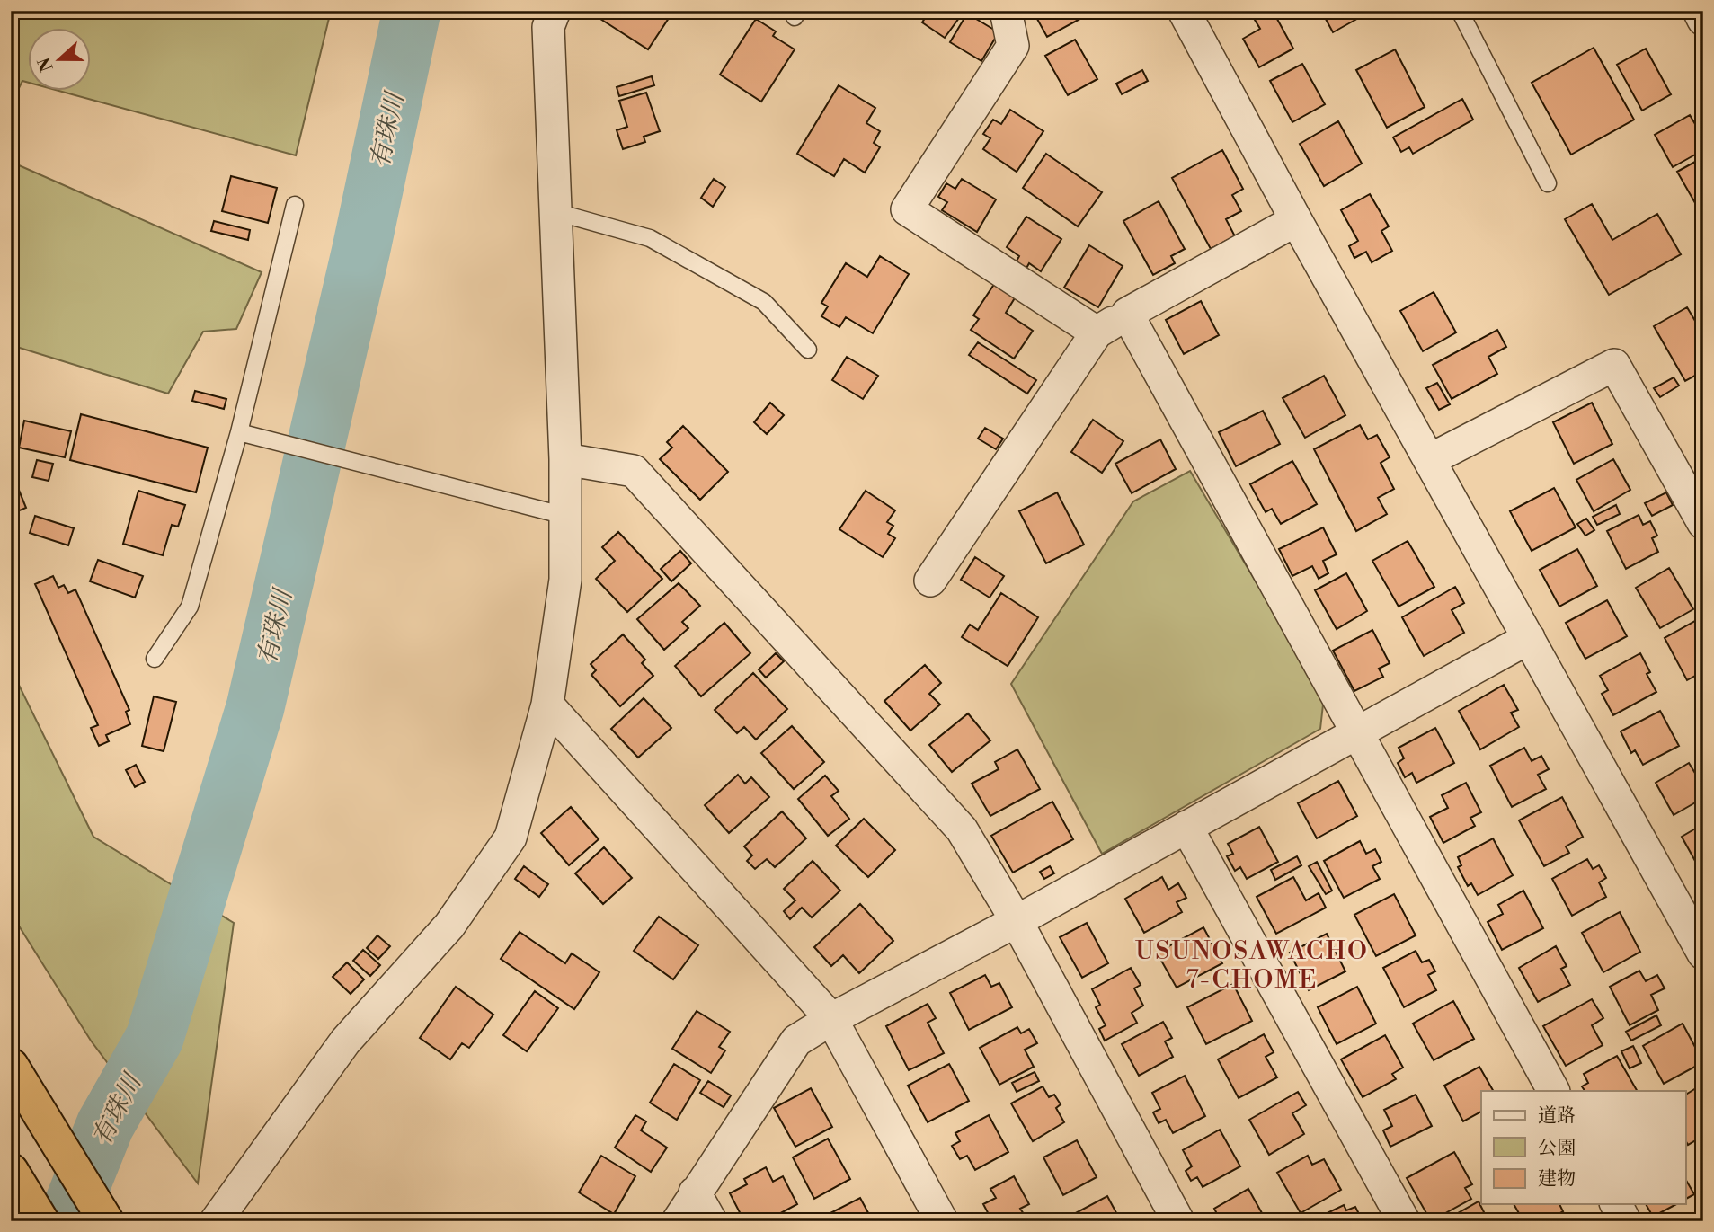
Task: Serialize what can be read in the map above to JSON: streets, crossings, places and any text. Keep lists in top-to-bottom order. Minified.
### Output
{"districts":["USUNOSAWACHO 7-CHOME"],"water":["有珠川"],"legend":["道路","公園","建物"],"north":"left"}
